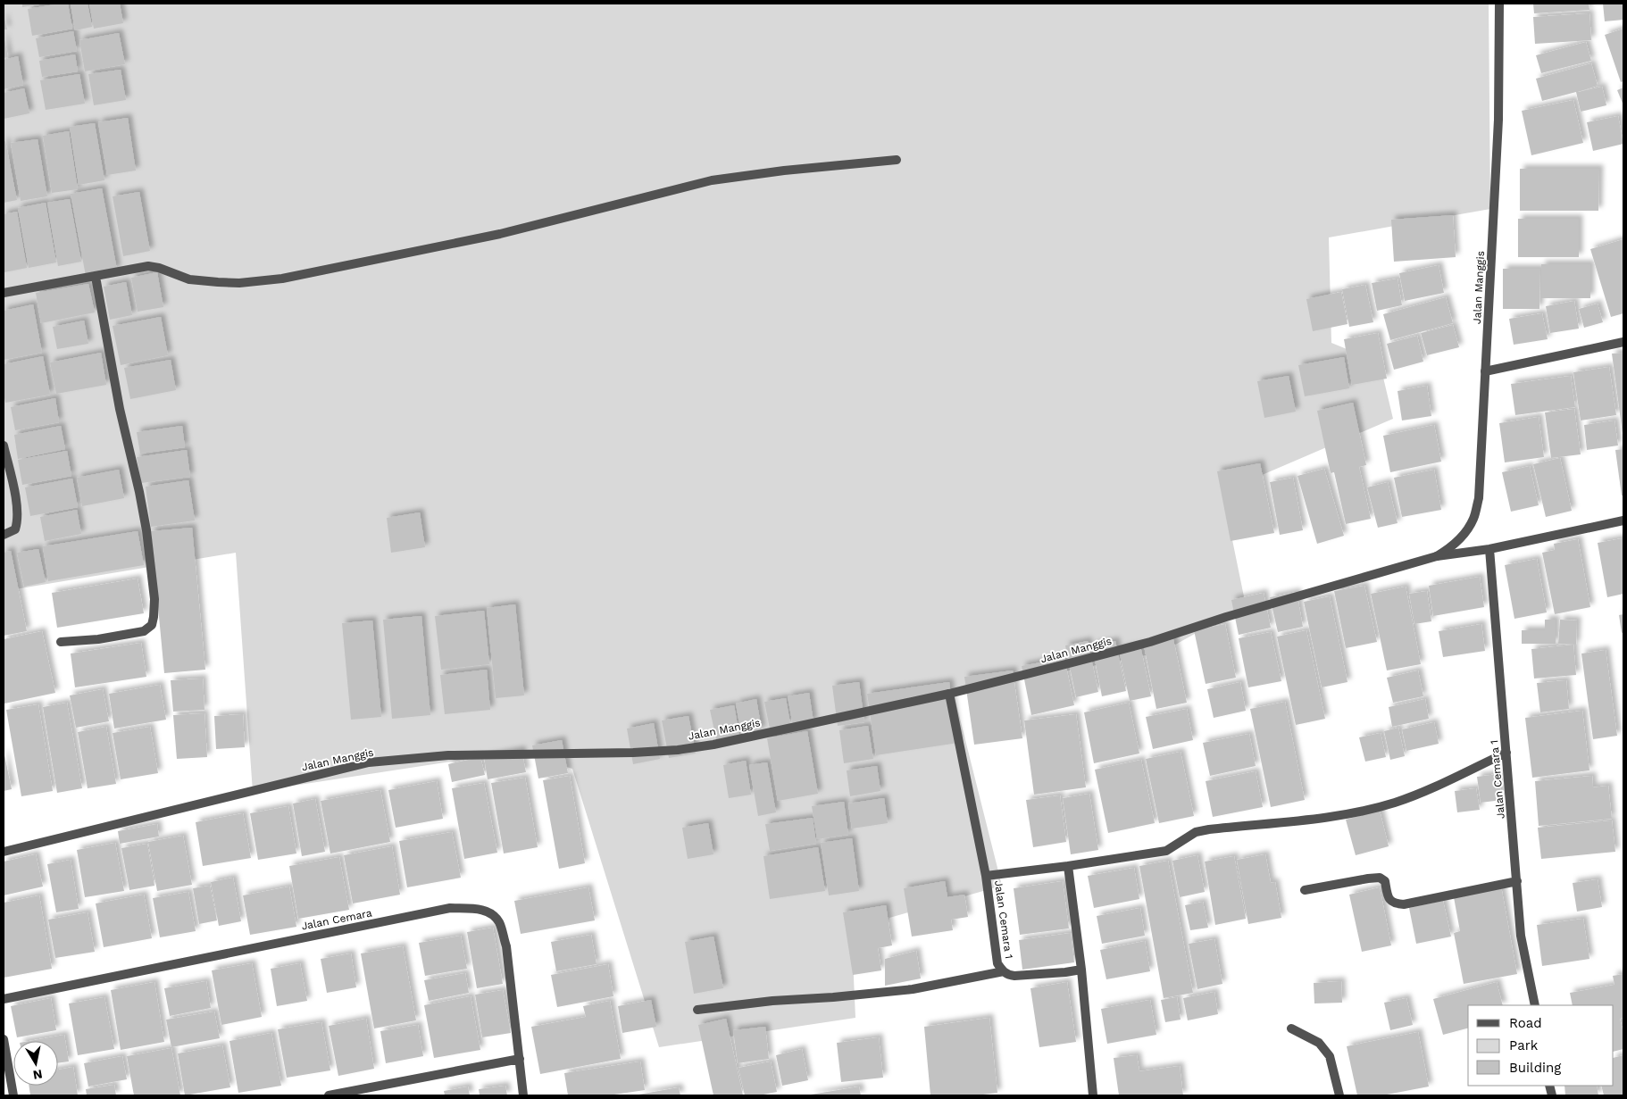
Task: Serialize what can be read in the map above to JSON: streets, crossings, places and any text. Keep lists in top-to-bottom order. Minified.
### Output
{"streets":{"street":["Jalan Manggis","Jalan Cemara 1","Jalan Cemara"]},"crossings":[["Jalan Manggis","Jalan Cemara 1"]],"legend":["Road","Park","Building"],"north":"bottom"}
